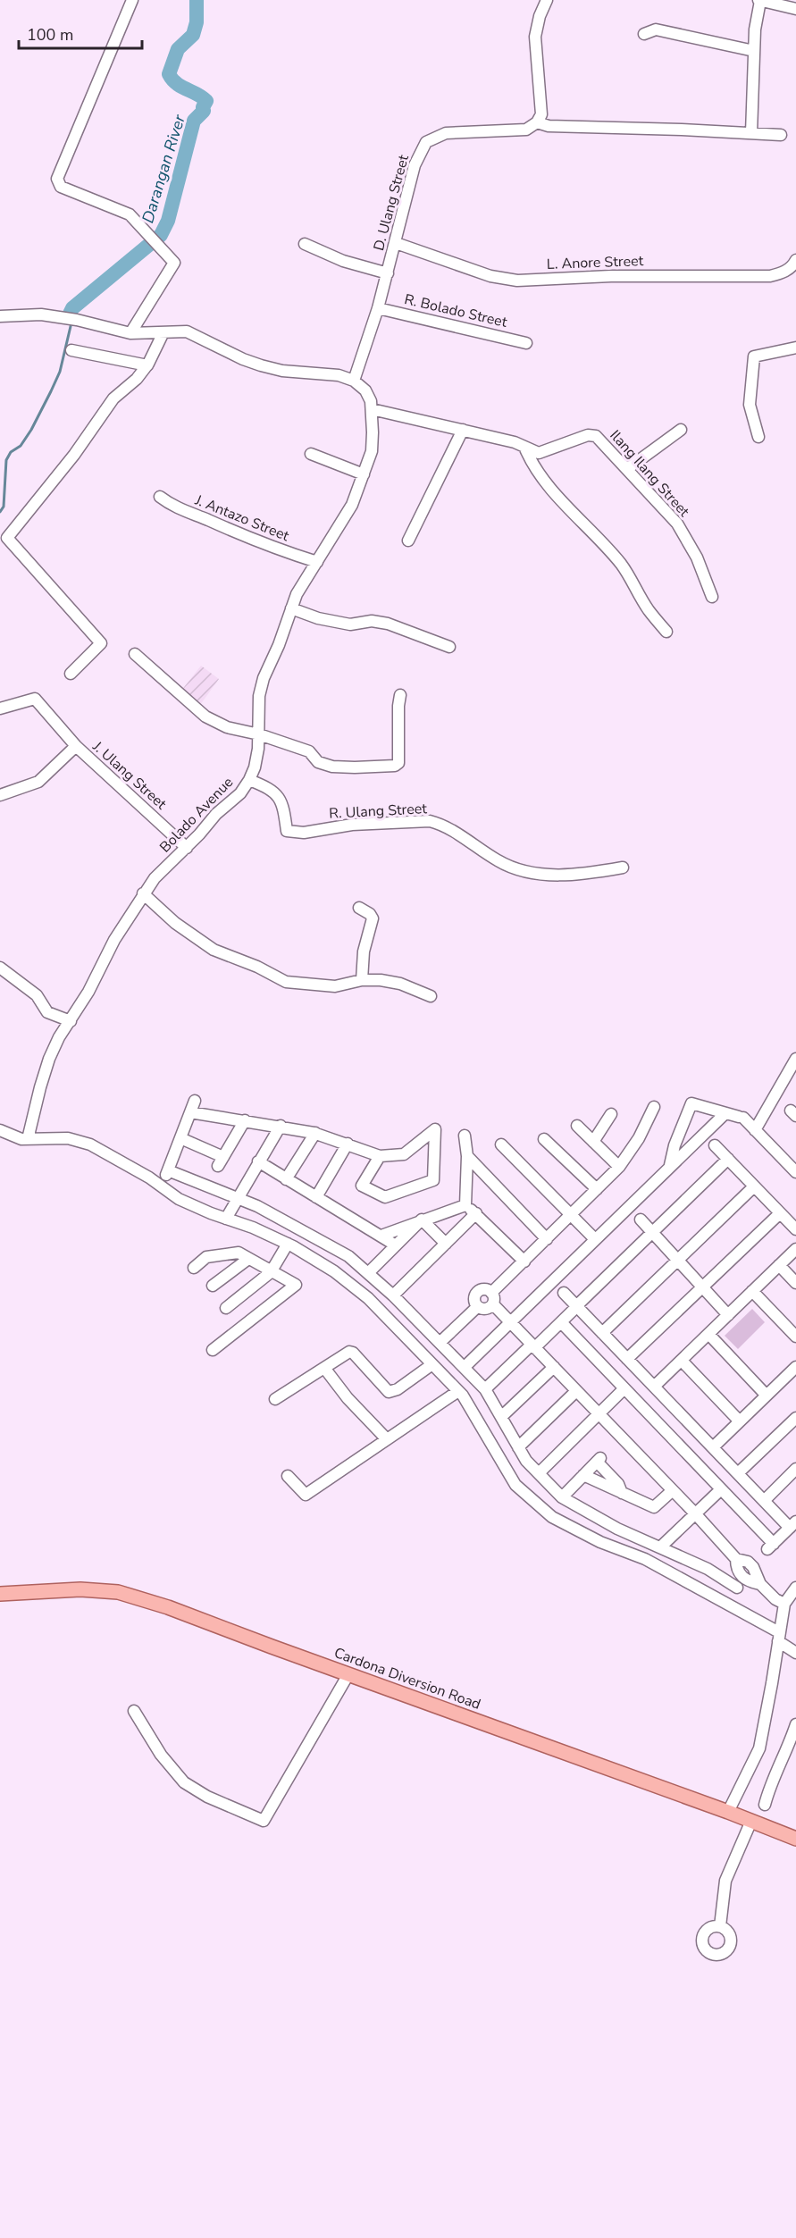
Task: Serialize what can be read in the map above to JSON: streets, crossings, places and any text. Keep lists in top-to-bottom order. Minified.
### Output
{"streets":{"main road":["Cardona Diversion Road"],"street":["D. Ulang Street","L. Anore Street","R. Bolado Street","Ilang Ilang Street","J. Antazo Street","J. Ulang Street","R. Ulang Street","Bolado Avenue"]},"crossings":[["D. Ulang Street","L. Anore Street"],["D. Ulang Street","R. Bolado Street"],["D. Ulang Street","Bolado Avenue"],["Ilang Ilang Street","Bolado Avenue"],["J. Antazo Street","Bolado Avenue"],["J. Ulang Street","Bolado Avenue"],["R. Ulang Street","Bolado Avenue"]],"water":["Darangan River"],"scale_bar":"100 m"}
